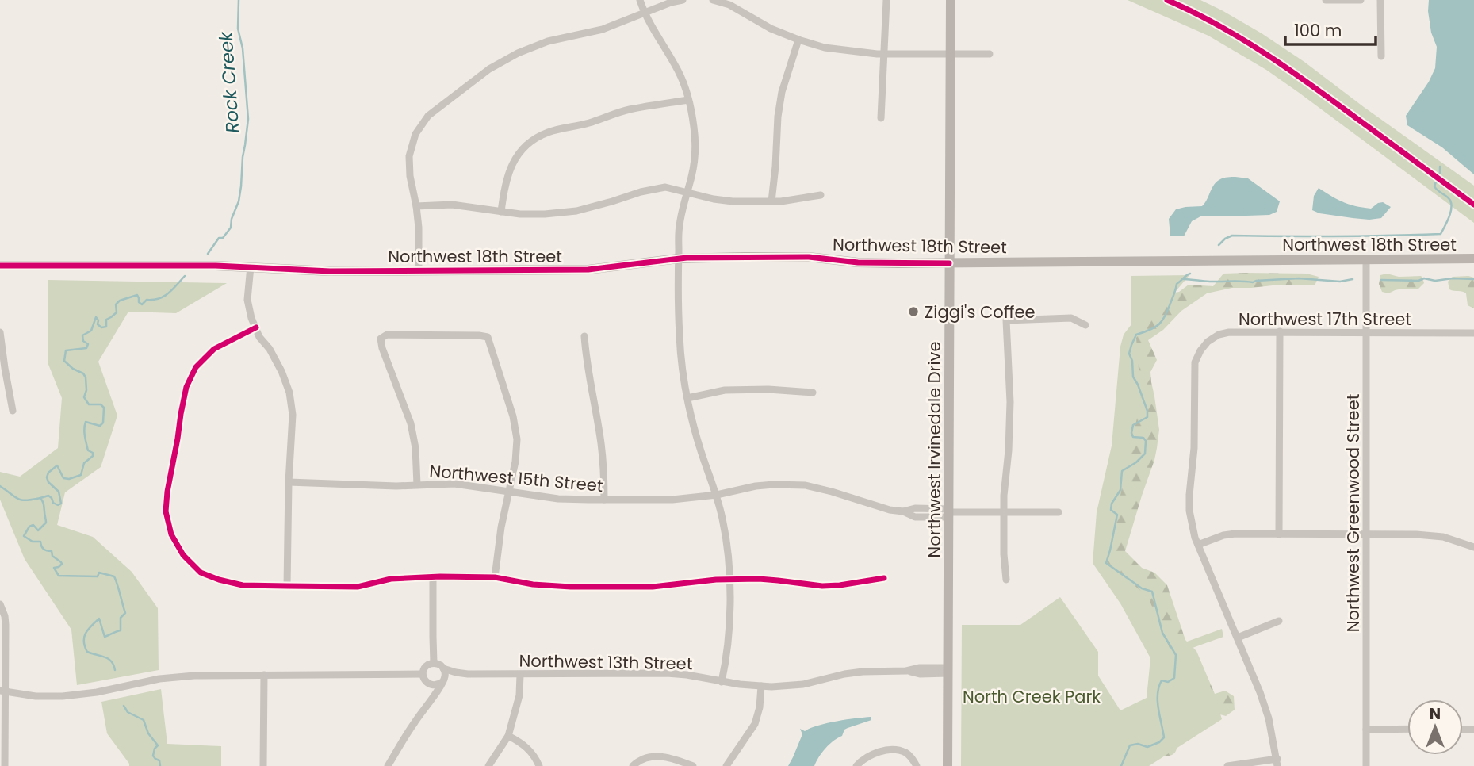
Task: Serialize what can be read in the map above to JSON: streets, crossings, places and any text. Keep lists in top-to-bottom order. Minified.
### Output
{"streets":{"main road":["Northwest 18th Street","Northwest Irvinedale Drive"],"street":["Northwest 17th Street","Northwest 15th Street","Northwest Greenwood Street","Northwest 13th Street"]},"crossings":[["Northwest 18th Street","Northwest Irvinedale Drive"],["Northwest 18th Street","Northwest Greenwood Street"],["Northwest 17th Street","Northwest Greenwood Street"],["Northwest Irvinedale Drive","Northwest 15th Street"],["Northwest Irvinedale Drive","Northwest 13th Street"]],"water":["Rock Creek"],"parks":["North Creek Park"],"places":["Ziggi's Coffee"],"scale_bar":"100 m","north":"top"}
